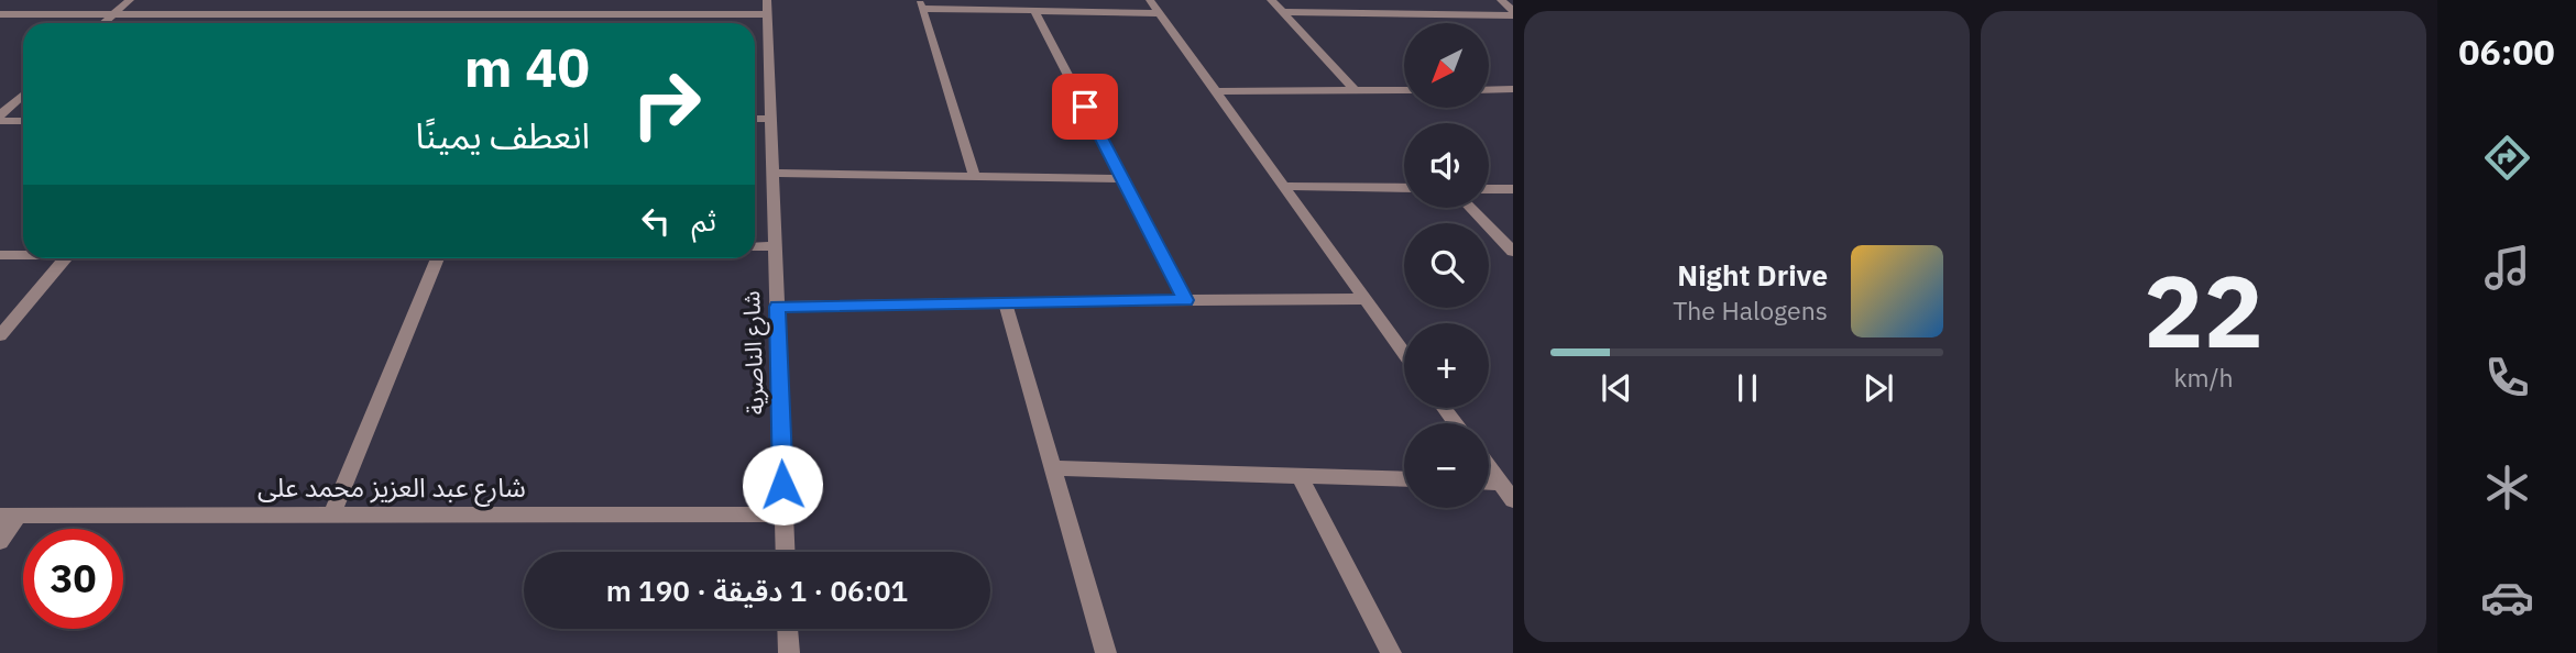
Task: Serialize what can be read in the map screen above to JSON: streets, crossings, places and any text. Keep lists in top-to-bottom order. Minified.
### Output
{"streets":{"street":["شارع الناصرية","شارع عبد العزيز محمد على"]},"crossings":[["شارع الناصرية","شارع عبد العزيز محمد على"]],"north":"bottom left","page":{"tabs":"06:00","tile":["22","km/h"],"map_buttons":["+","−"],"turn":["40 m","انعطف يمينًا"],"then":"ثم","song":["Night Drive","The Halogens"],"limit":"30","trip":"06:01 · 1 دقيقة · 190 m"}}
